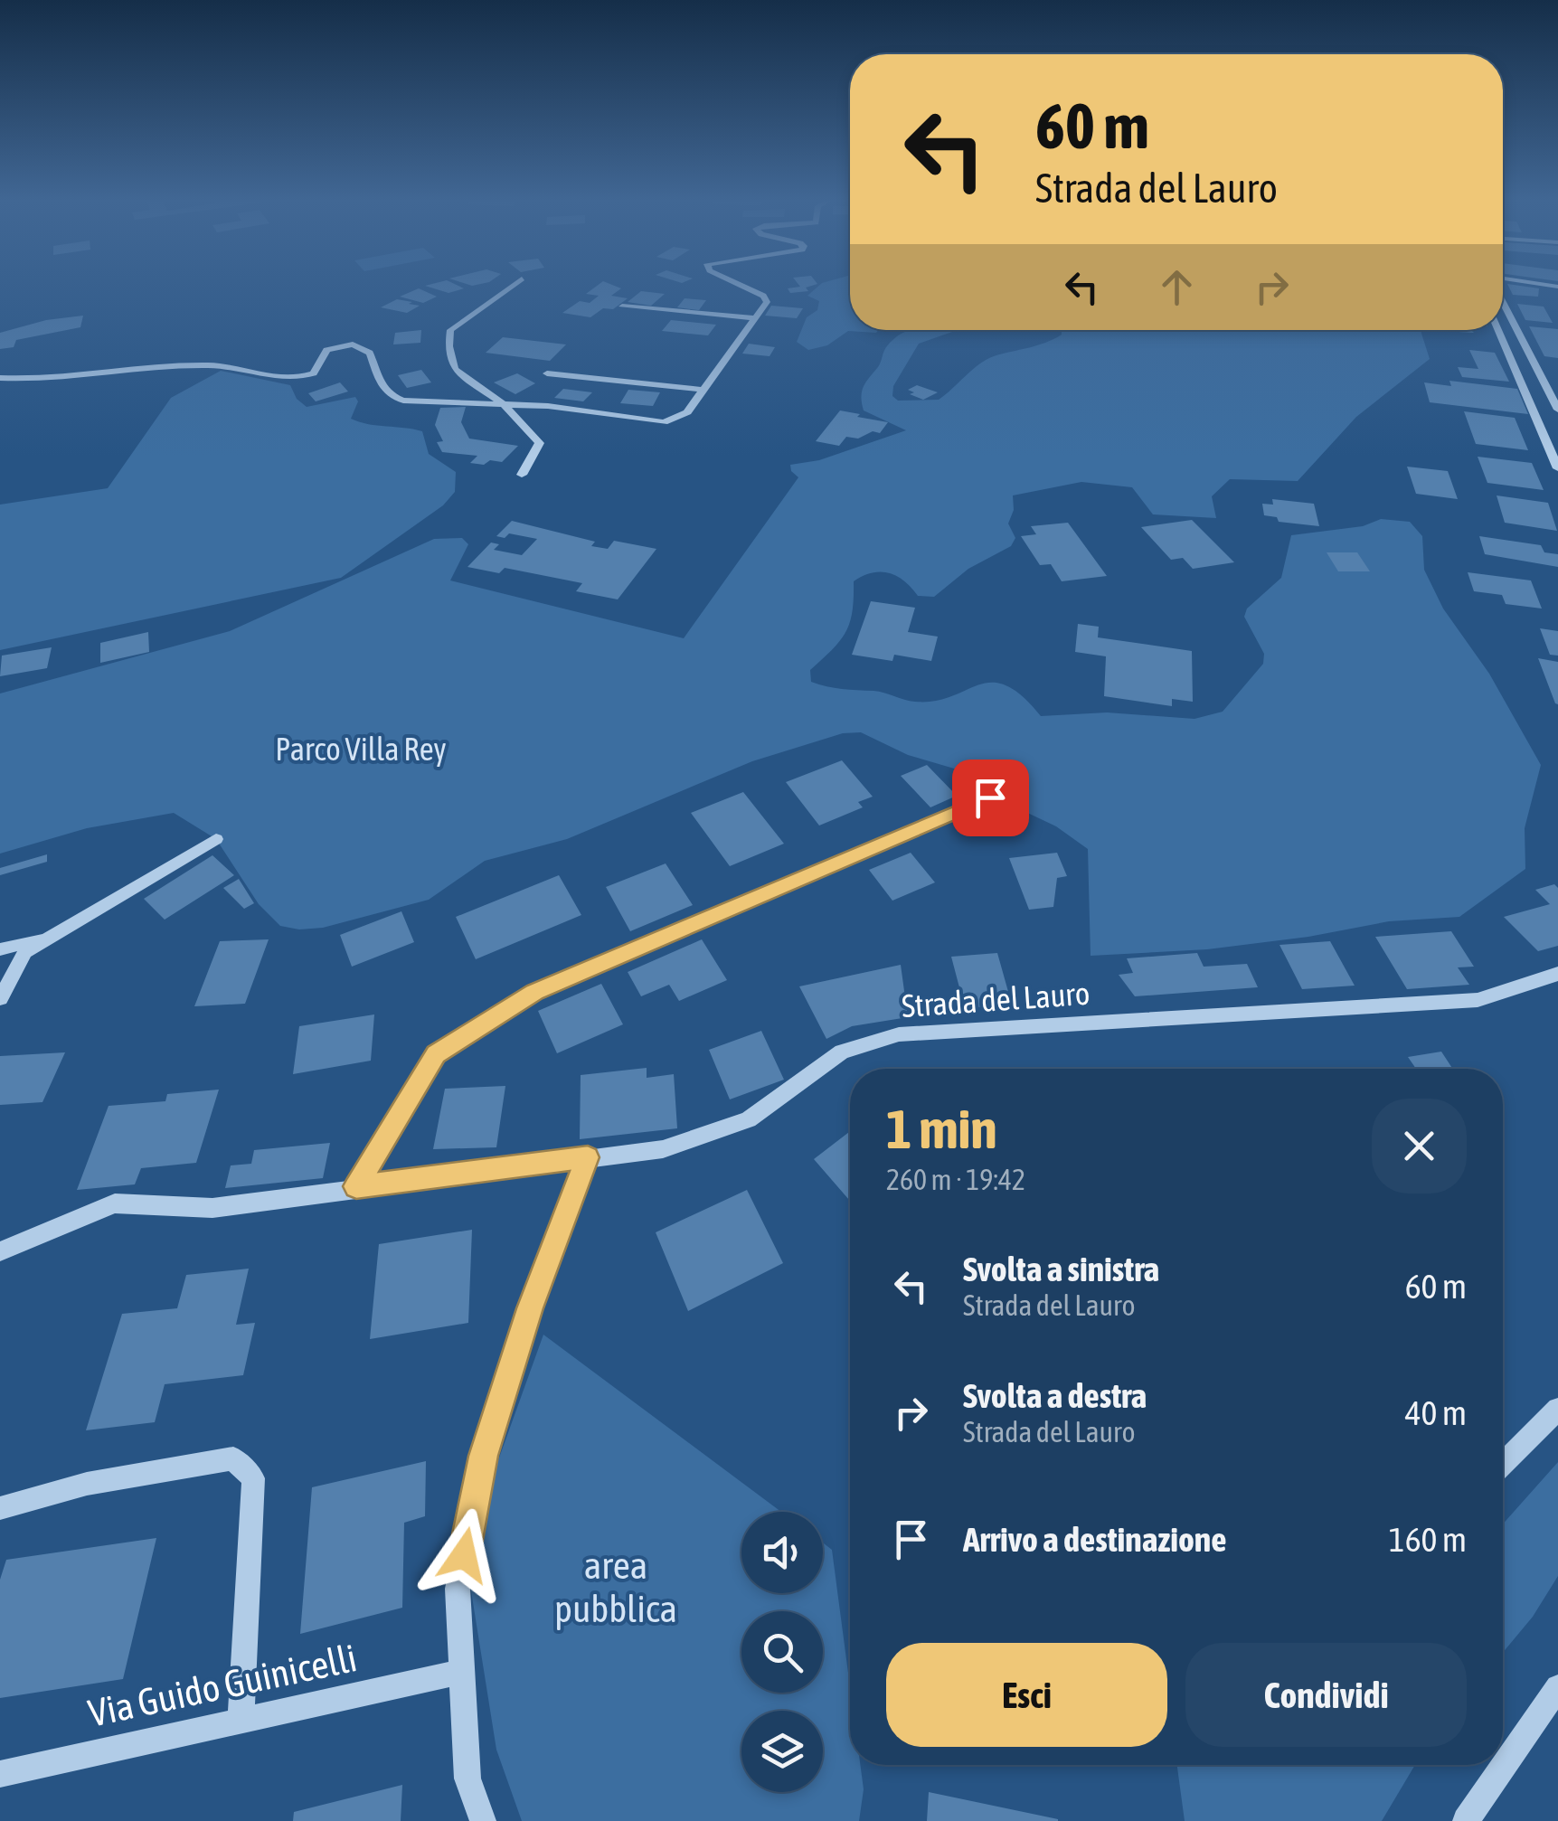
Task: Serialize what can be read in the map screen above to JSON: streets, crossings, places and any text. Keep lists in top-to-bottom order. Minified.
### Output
{"streets":{"street":["Strada del Lauro","Via Guido Guinicelli"]},"parks":["Parco Villa Rey","area pubblica"],"page":{"turn":["60 m","Strada del Lauro"],"heading":["1 min","260 m · 19:42"],"list":[{"name":"Svolta a sinistra","note":"Strada del Lauro","value":"60 m"},{"name":"Svolta a destra","note":"Strada del Lauro","value":"40 m"},{"name":"Arrivo a destinazione","value":"160 m"}],"buttons":["Esci","Condividi"]}}
